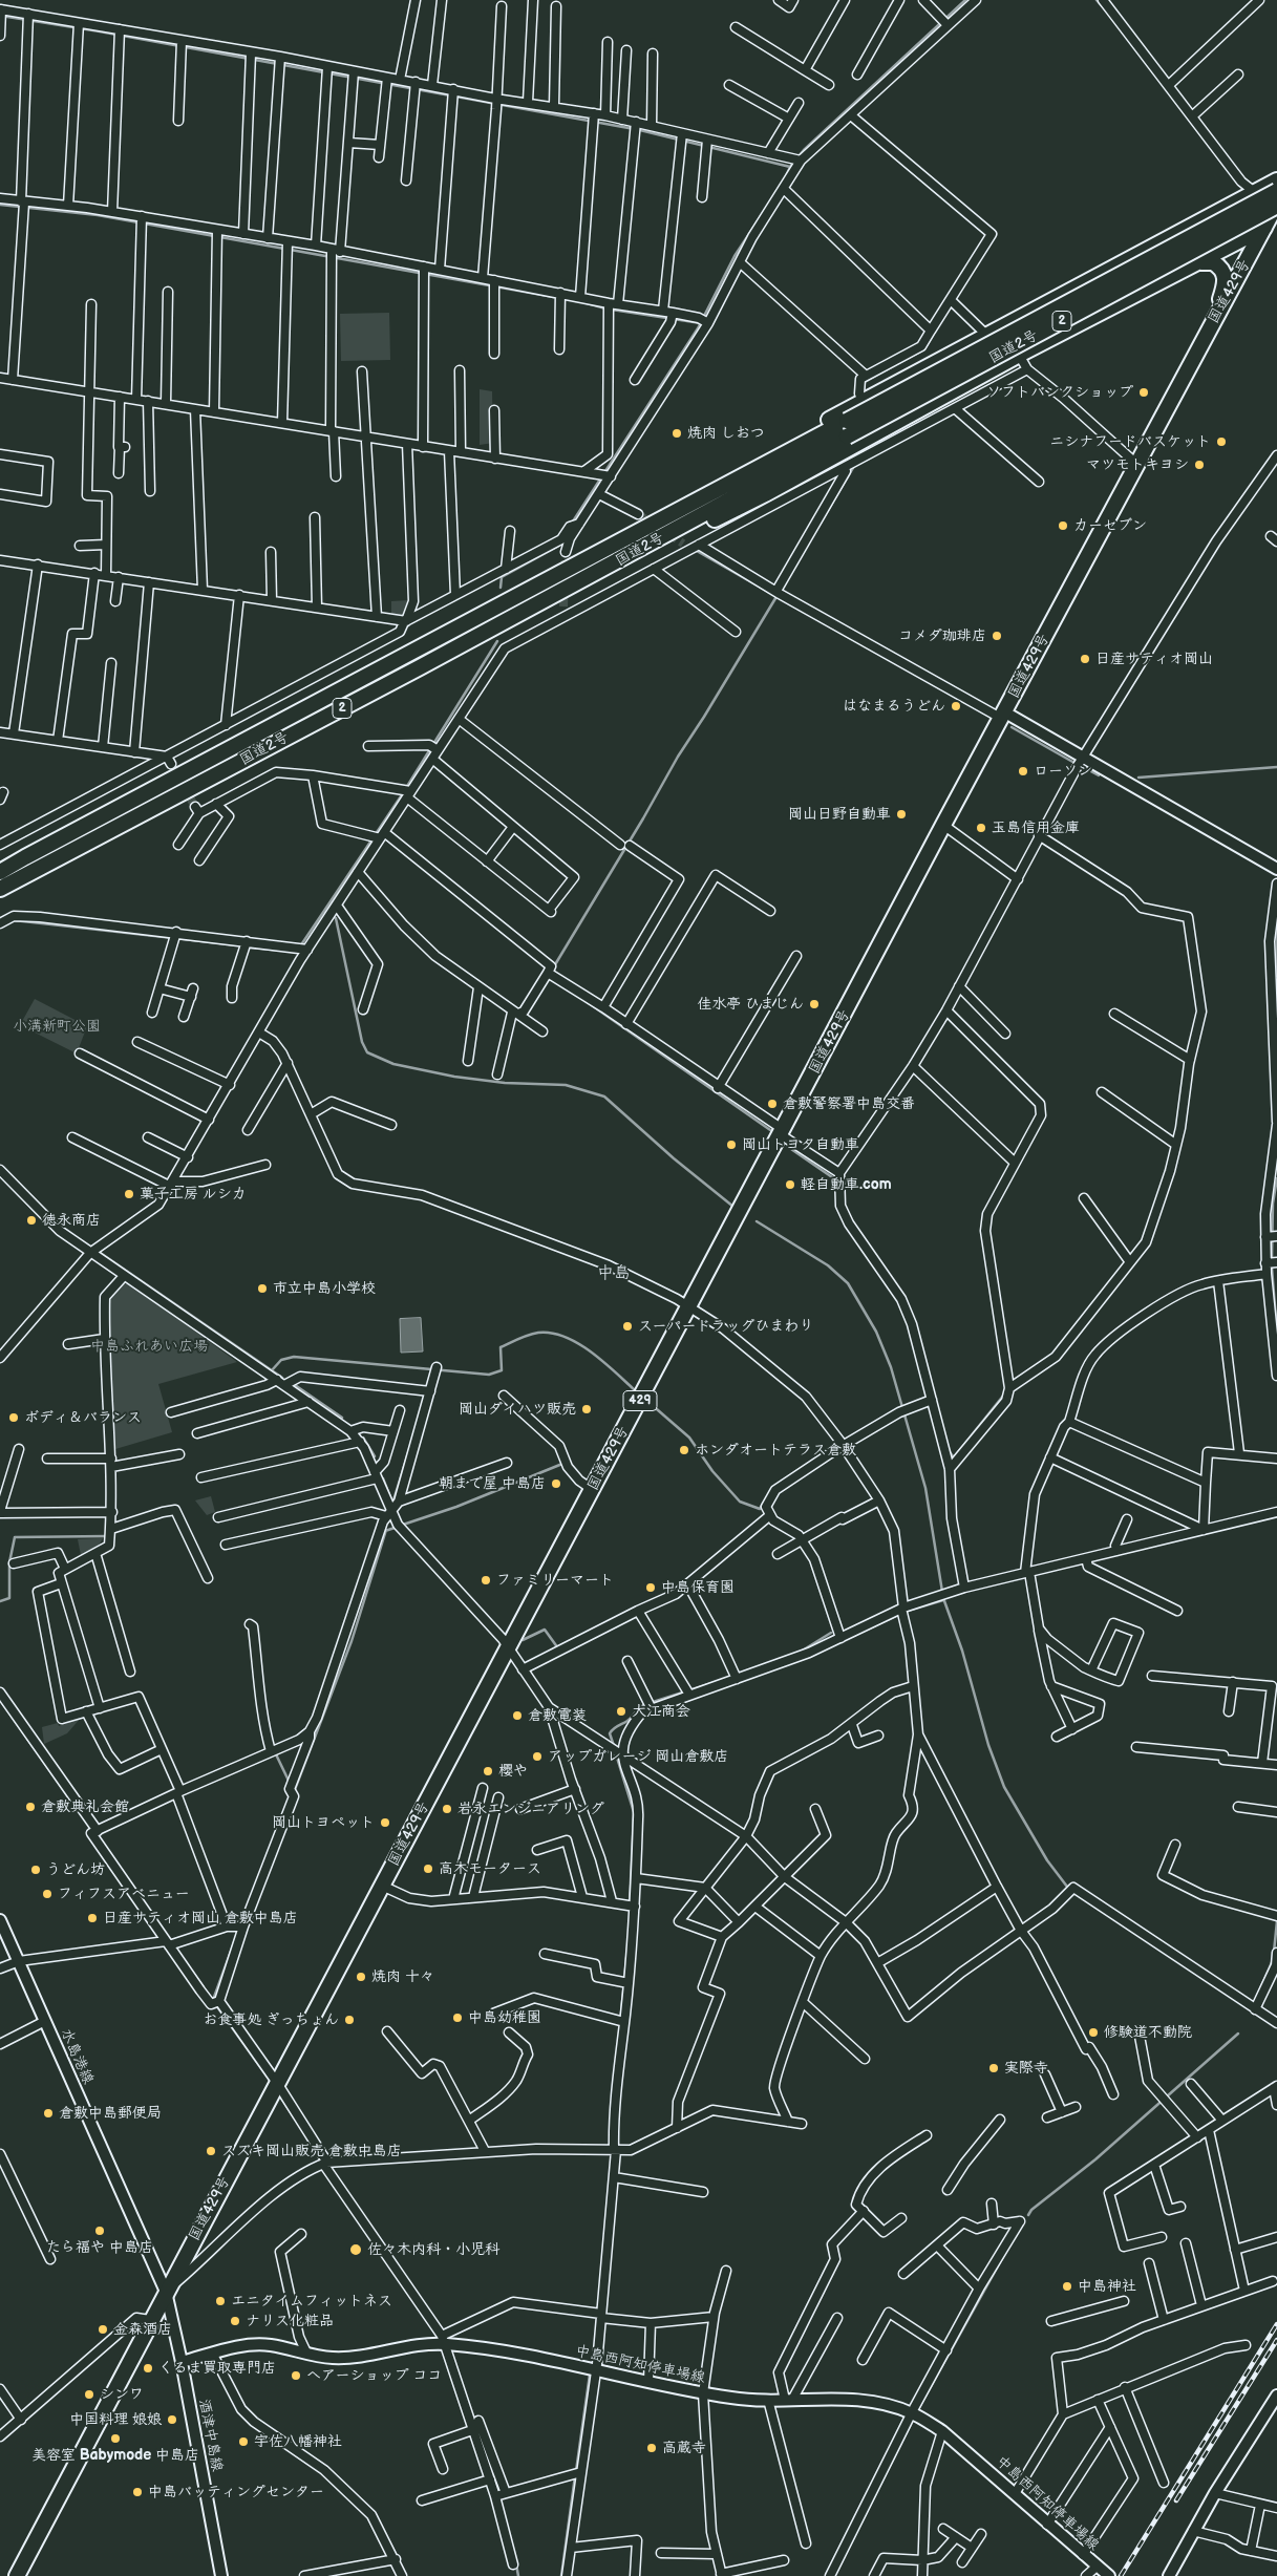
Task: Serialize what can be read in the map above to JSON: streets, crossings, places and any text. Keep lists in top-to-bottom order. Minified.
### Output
{"streets":{"highway":["国道429号","2","国道2号","429"],"main road":["水島港線","中島西阿知停車場線","酒津中島線"]},"crossings":[["国道429号","国道2号"],["国道429号","水島港線"],["中島西阿知停車場線","酒津中島線"]],"districts":["中島"],"parks":["小溝新町公園","中島ふれあい広場"],"places":["ソフトバンクショップ","焼肉 しおつ","ニシナフードバスケット","マツモトキヨシ","カーセブン","コメダ珈琲店","日産サティオ岡山","はなまるうどん","ローソン","岡山日野自動車","玉島信用金庫","佳水亭 ひまじん","倉敷警察署中島交番","岡山トヨタ自動車","軽自動車.com","菓子工房 ルシカ","徳永商店","市立中島小学校","スーパードラッグひまわり","岡山ダイハツ販売","ボディ＆バランス","ホンダオートテラス倉敷","朝まで屋 中島店","ファミリーマート","中島保育園","大江商会","倉敷電装","アップガレージ 岡山倉敷店","櫻や","倉敷典礼会館","岩永エンジニアリング","岡山トヨペット","高木モータース","うどん坊","フィフスアベニュー","日産サティオ岡山 倉敷中島店","焼肉 十々","中島幼稚園","お食事処 ぎっちょん","修験道不動院","実際寺","倉敷中島郵便局","スズキ岡山販売 倉敷中島店","たら福や 中島店","佐々木内科・小児科","中島神社","エニタイムフィットネス","ナリス化粧品","金森酒店","くるま買取専門店","ヘアーショップ ココ","シンワ","中国料理 娘娘","美容室 Babymode 中島店","宇佐八幡神社","高蔵寺","中島バッティングセンター"]}
